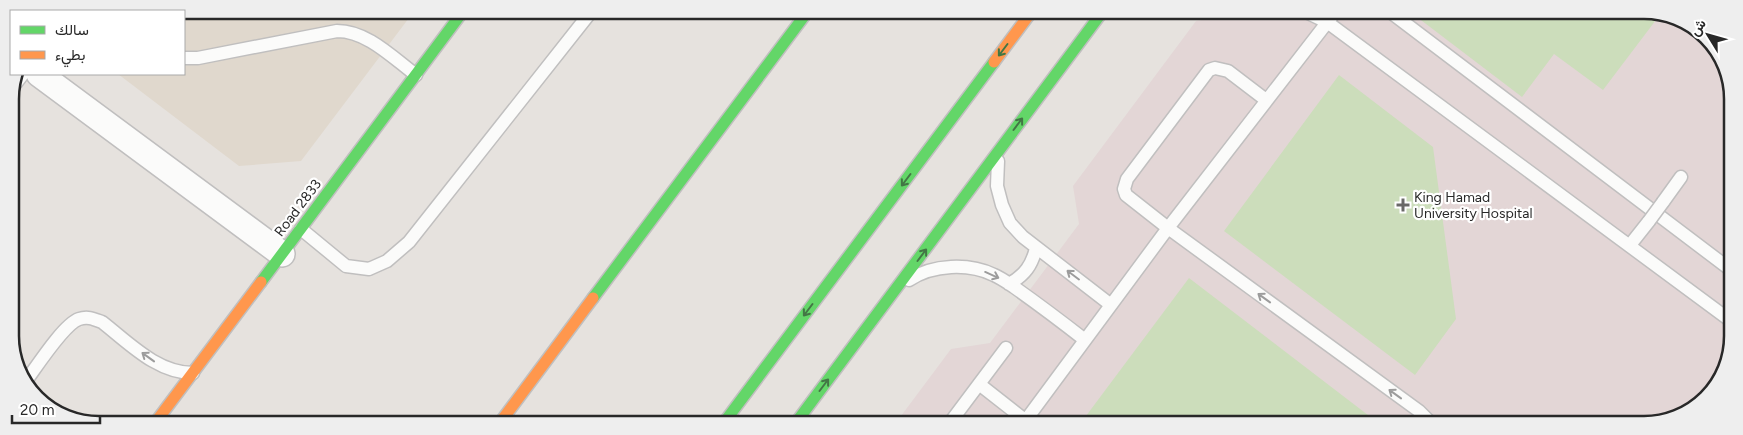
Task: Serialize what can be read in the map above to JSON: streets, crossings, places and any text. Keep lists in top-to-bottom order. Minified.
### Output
{"streets":{"street":["Road 2833"]},"places":{"health":["King Hamad University Hospital"]},"legend":["سالك","بطيء"],"scale_bar":"20 m","north":"top left"}
